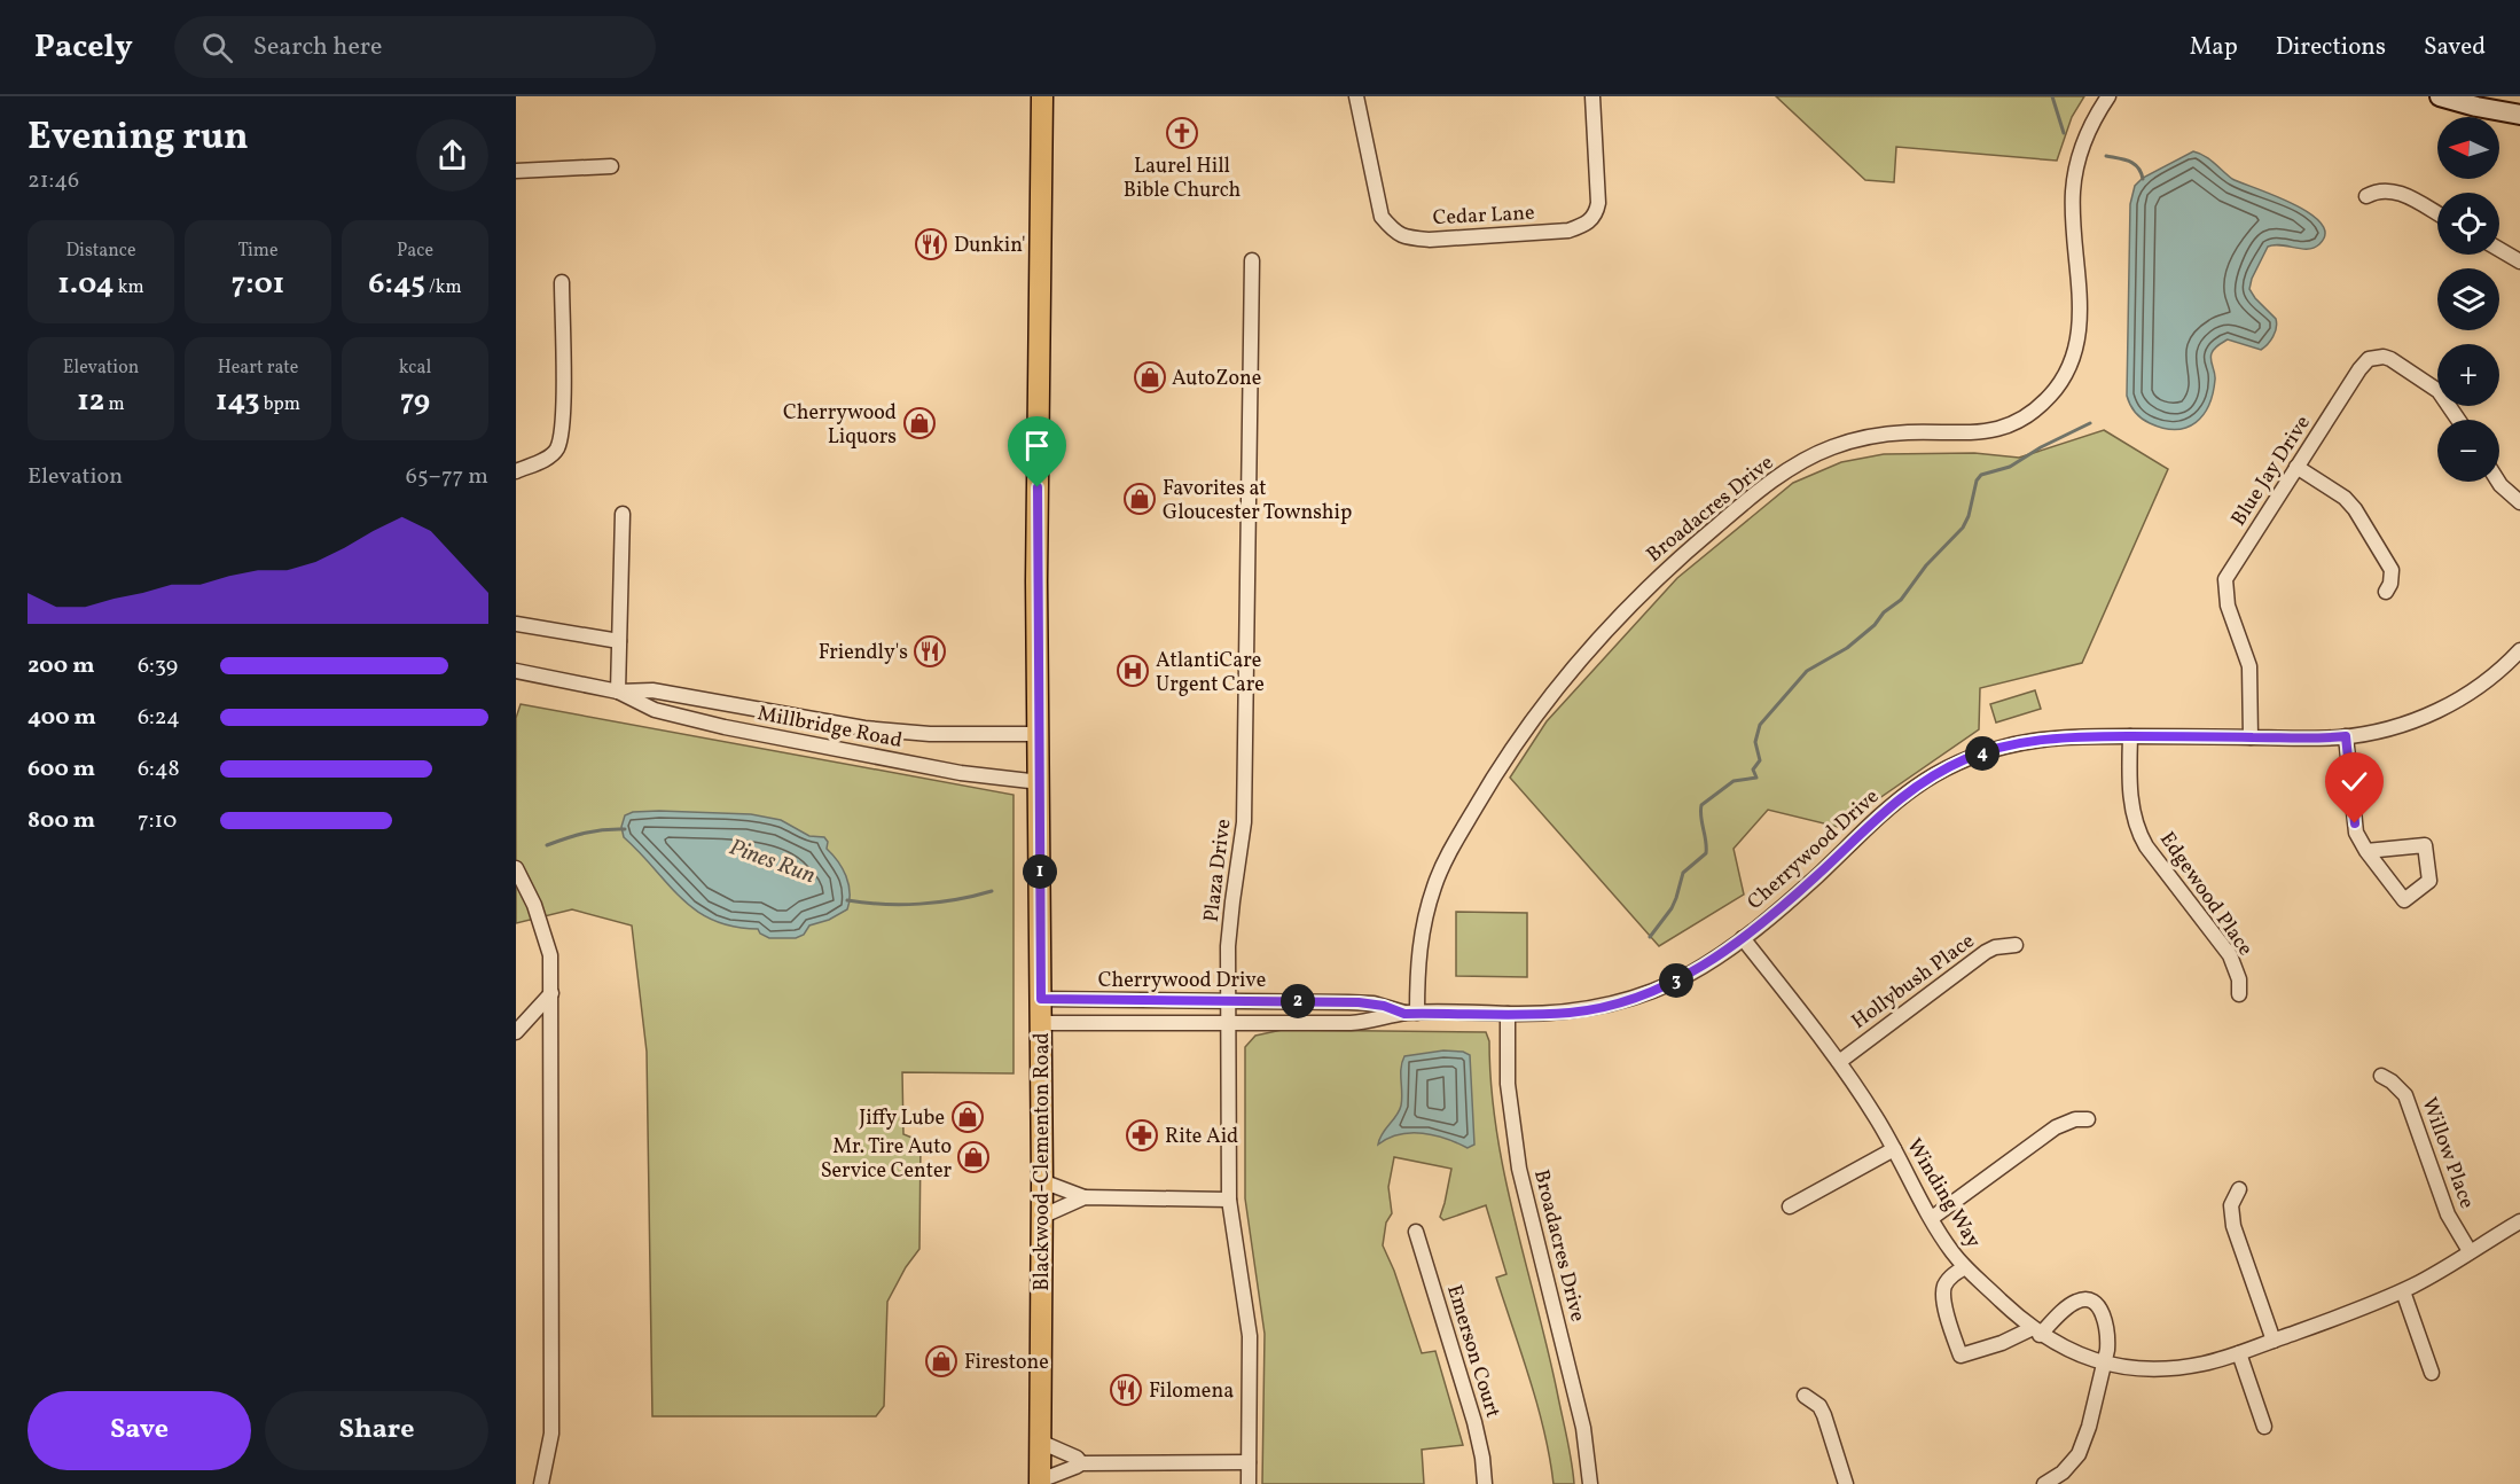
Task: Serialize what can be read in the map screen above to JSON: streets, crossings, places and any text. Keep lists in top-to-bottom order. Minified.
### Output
{"streets":{"main road":["Blackwood-Clementon Road"],"street":["Cedar Lane","Blue Jay Drive","Broadacres Drive","Millbridge Road","Cherrywood Drive","Plaza Drive","Edgewood Place","Hollybush Place","Willow Place","Winding Way","Emerson Court"]},"crossings":[["Blue Jay Drive","Cherrywood Drive"],["Broadacres Drive","Cherrywood Drive"],["Millbridge Road","Blackwood-Clementon Road"],["Cherrywood Drive","Plaza Drive"],["Cherrywood Drive","Edgewood Place"],["Cherrywood Drive","Blackwood-Clementon Road"],["Cherrywood Drive","Winding Way"],["Hollybush Place","Winding Way"],["Willow Place","Winding Way"]],"water":["Pines Run"],"places":{"church":["Laurel Hill Bible Church"],"restaurant":["Dunkin'","Friendly's","Filomena"],"shop":["AutoZone","Cherrywood Liquors","Favorites at Gloucester Township","Jiffy Lube","Mr. Tire Auto Service Center","Firestone"],"hospital":["AtlantiCare Urgent Care"],"pharmacy":["Rite Aid"]},"north":"left","page":{"header":"Pacely","search":"Search here","nav":["Map","Directions","Saved"],"heading":["Evening run","21:46"],"map_buttons":["+","−"],"stats":[["Distance","1.04 km"],["Time","7:01"],["Pace","6:45 /km"],["Elevation","12 m"],["Heart rate","143 bpm"],["kcal","79"]],"chart":["Elevation","65–77 m"],"list":[{"name":"200 m","note":"6:39"},{"name":"400 m","note":"6:24"},{"name":"600 m","note":"6:48"},{"name":"800 m","note":"7:10"}],"pins":["4","1","3","2"],"buttons":["Save","Share"]}}
